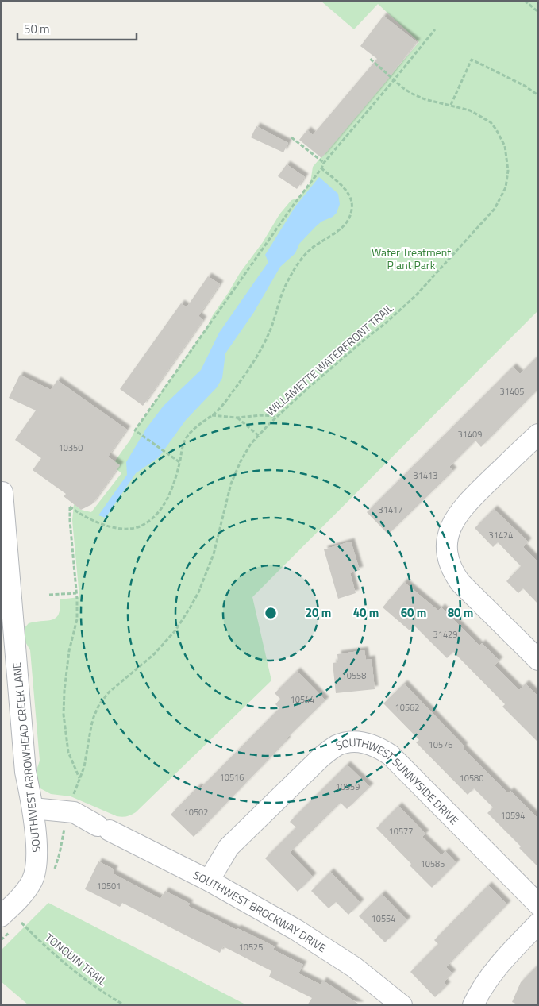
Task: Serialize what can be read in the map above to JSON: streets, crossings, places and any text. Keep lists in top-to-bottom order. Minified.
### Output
{"streets":{"street":["SOUTHWEST ARROWHEAD CREEK LANE","SOUTHWEST SUNNYSIDE DRIVE","SOUTHWEST BROCKWAY DRIVE"],"path":["WILLAMETTE WATERFRONT TRAIL","TONQUIN TRAIL"]},"crossings":[["SOUTHWEST ARROWHEAD CREEK LANE","SOUTHWEST BROCKWAY DRIVE"],["SOUTHWEST SUNNYSIDE DRIVE","SOUTHWEST BROCKWAY DRIVE"]],"parks":["Water Treatment Plant Park"],"house_numbers":["31405","31409","10350","31413","31417","31424","31429","10558","10544","10562","10576","10516","10580","10559","10502","10594","10577","10585","10501","10554","10525"],"scale_bar":"50 m","rings":["20 m","40 m","60 m","80 m"]}
